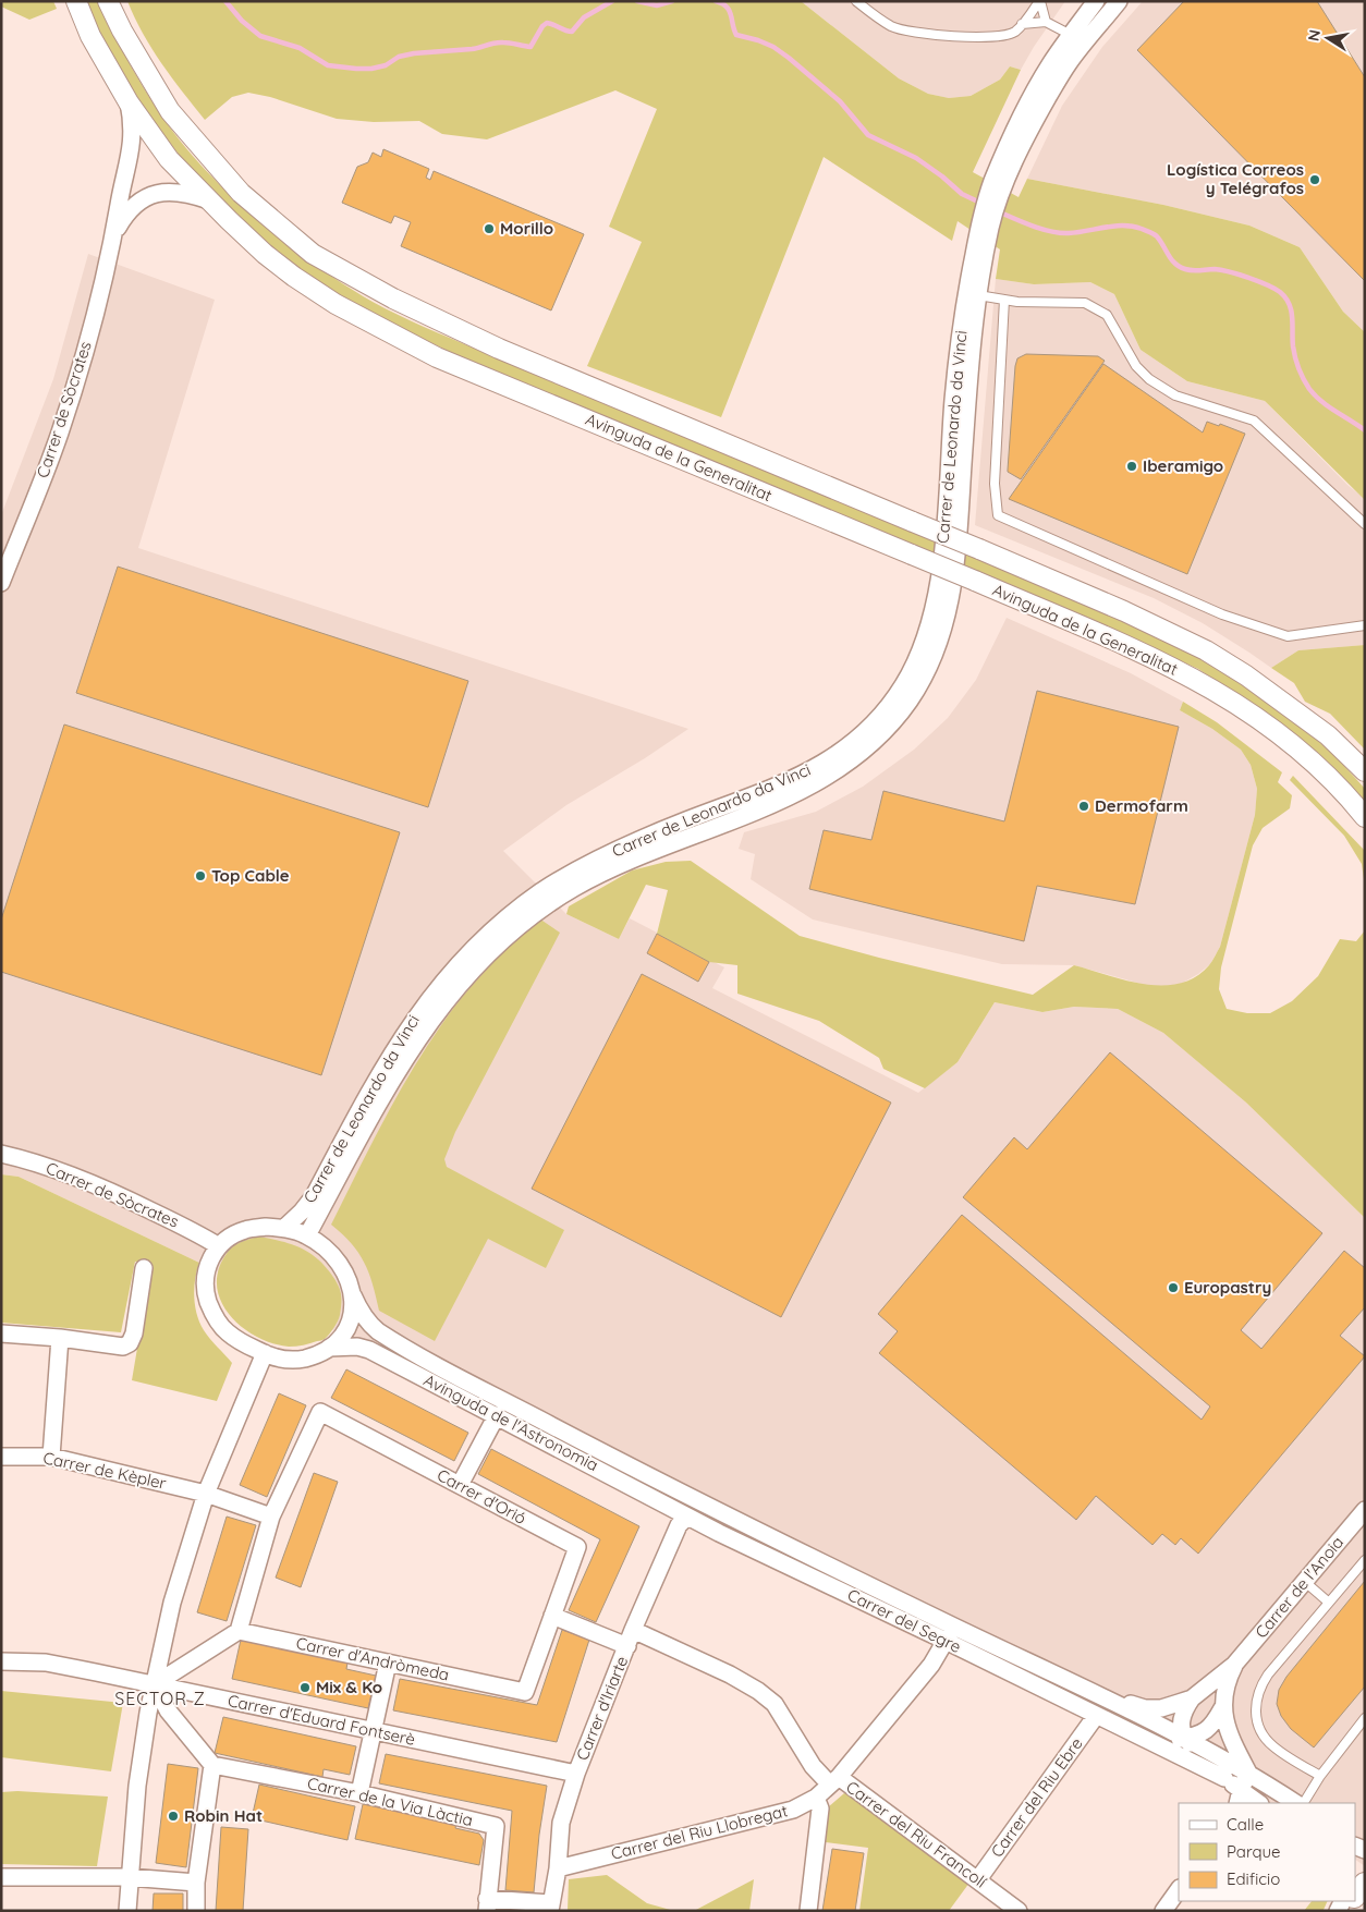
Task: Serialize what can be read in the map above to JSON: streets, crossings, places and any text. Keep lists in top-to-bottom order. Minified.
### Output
{"streets":{"street":["Carrer de Sòcrates","Carrer de Leonardo da Vinci","Avinguda de la Generalitat","Avinguda de l'Astronomia","Carrer de Kèpler","Carrer d'Orió","Carrer de l'Anoia","Carrer del Segre","Carrer d'Andròmeda","Carrer d'Iriarte","Carrer d'Eduard Fontserè","Carrer del Riu Ebre","Carrer de la Via Làctia","Carrer del Riu Llobregat","Carrer del Riu Francolí"]},"crossings":[["Carrer de Sòcrates","Carrer de Leonardo da Vinci"],["Carrer de Sòcrates","Avinguda de la Generalitat"],["Carrer de Sòcrates","Avinguda de l'Astronomia"],["Carrer de Leonardo da Vinci","Avinguda de l'Astronomia"],["Avinguda de l'Astronomia","Carrer del Segre"],["Avinguda de l'Astronomia","Carrer d'Iriarte"],["Carrer de Kèpler","Carrer d'Orió"],["Carrer d'Orió","Carrer d'Andròmeda"],["Carrer de l'Anoia","Carrer del Segre"],["Carrer del Segre","Carrer d'Iriarte"],["Carrer del Segre","Carrer del Riu Ebre"],["Carrer del Segre","Carrer del Riu Llobregat"],["Carrer d'Iriarte","Carrer d'Eduard Fontserè"],["Carrer d'Iriarte","Carrer del Riu Llobregat"],["Carrer d'Iriarte","Carrer del Riu Francolí"],["Carrer del Riu Ebre","Carrer del Riu Francolí"],["Carrer del Riu Llobregat","Carrer del Riu Francolí"]],"districts":["SECTOR Z"],"places":["Logística Correos y Telégrafos","Morillo","Iberamigo","Dermofarm","Top Cable","Europastry","Mix & Ko","Robin Hat"],"legend":["Calle","Parque","Edificio"],"north":"left"}
